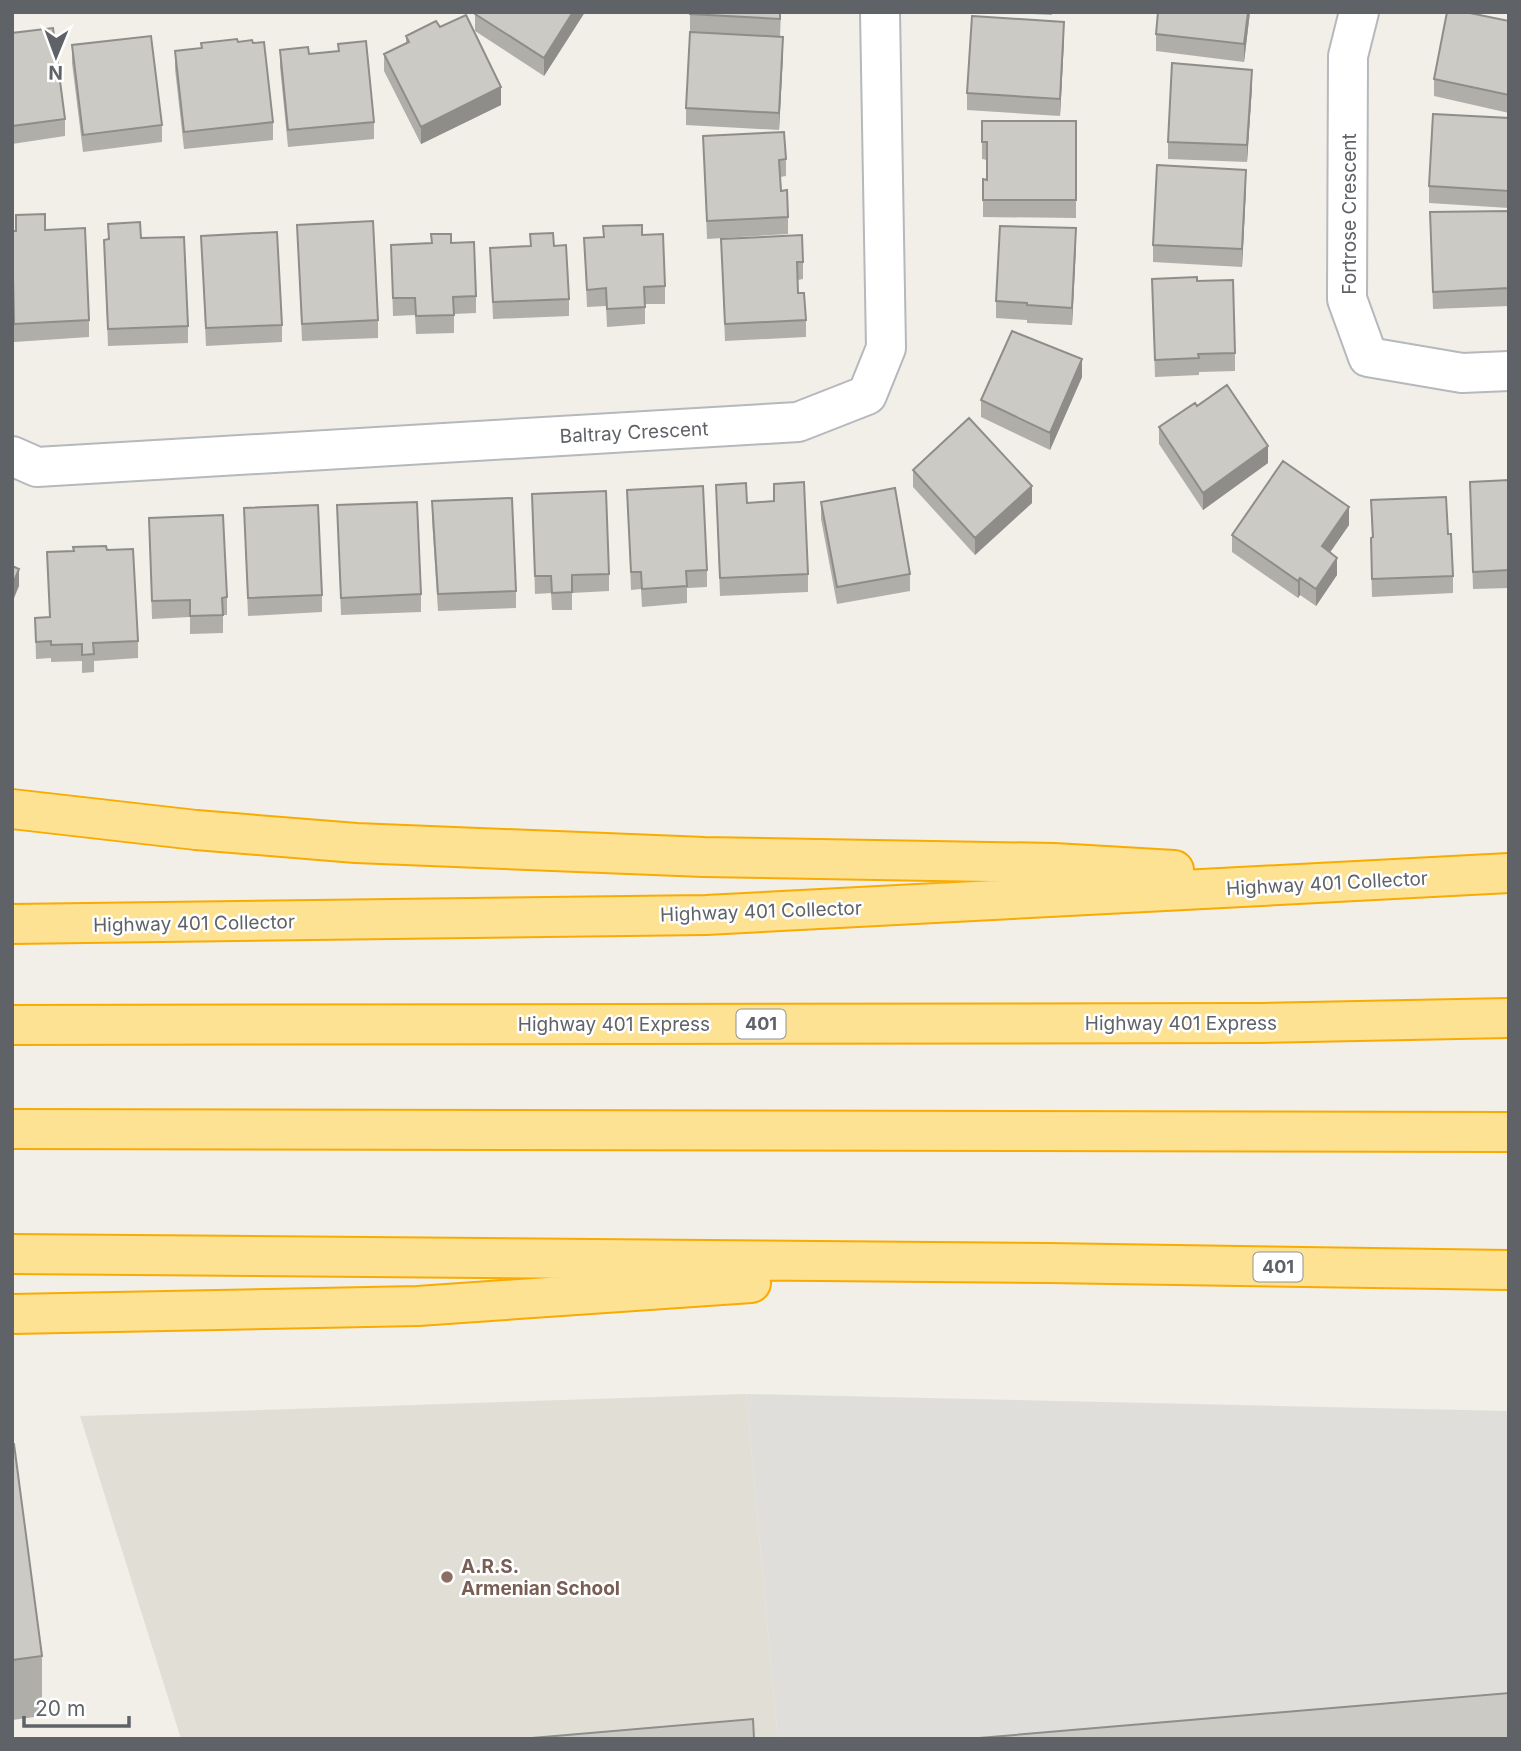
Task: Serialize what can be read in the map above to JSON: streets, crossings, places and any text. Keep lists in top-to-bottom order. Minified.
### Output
{"streets":{"highway":["Highway 401 Collector","Highway 401 Express","401"],"street":["Fortrose Crescent","Baltray Crescent"]},"places":["A.R.S. Armenian School"],"scale_bar":"20 m","north":"bottom"}
